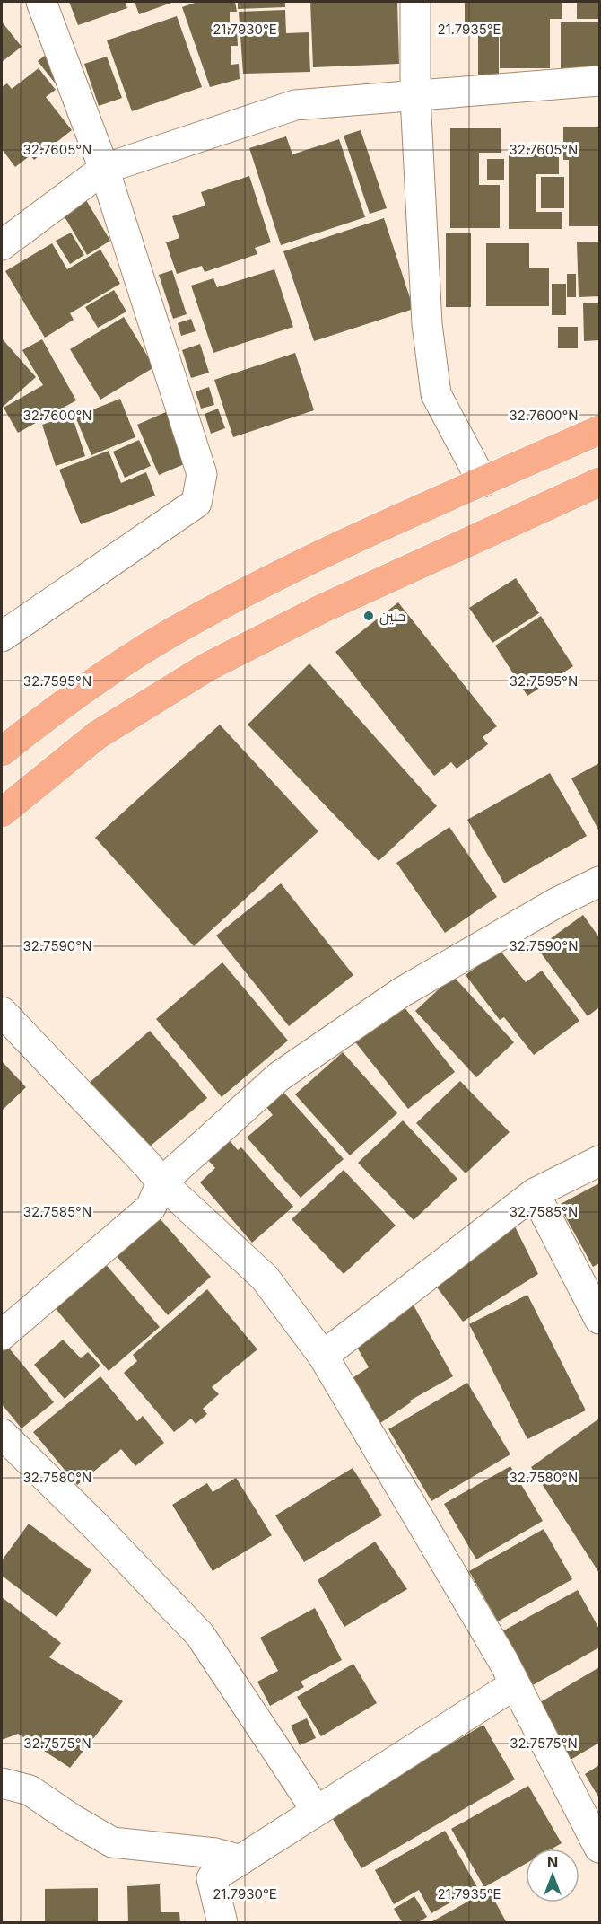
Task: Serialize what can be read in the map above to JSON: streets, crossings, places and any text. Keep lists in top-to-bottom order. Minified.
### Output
{"places":["حنين"],"north":"top","coordinates":["21.7930°E","21.7935°E","32.7605°N","32.7600°N","32.7595°N","32.7590°N","32.7585°N","32.7580°N","32.7575°N"]}
